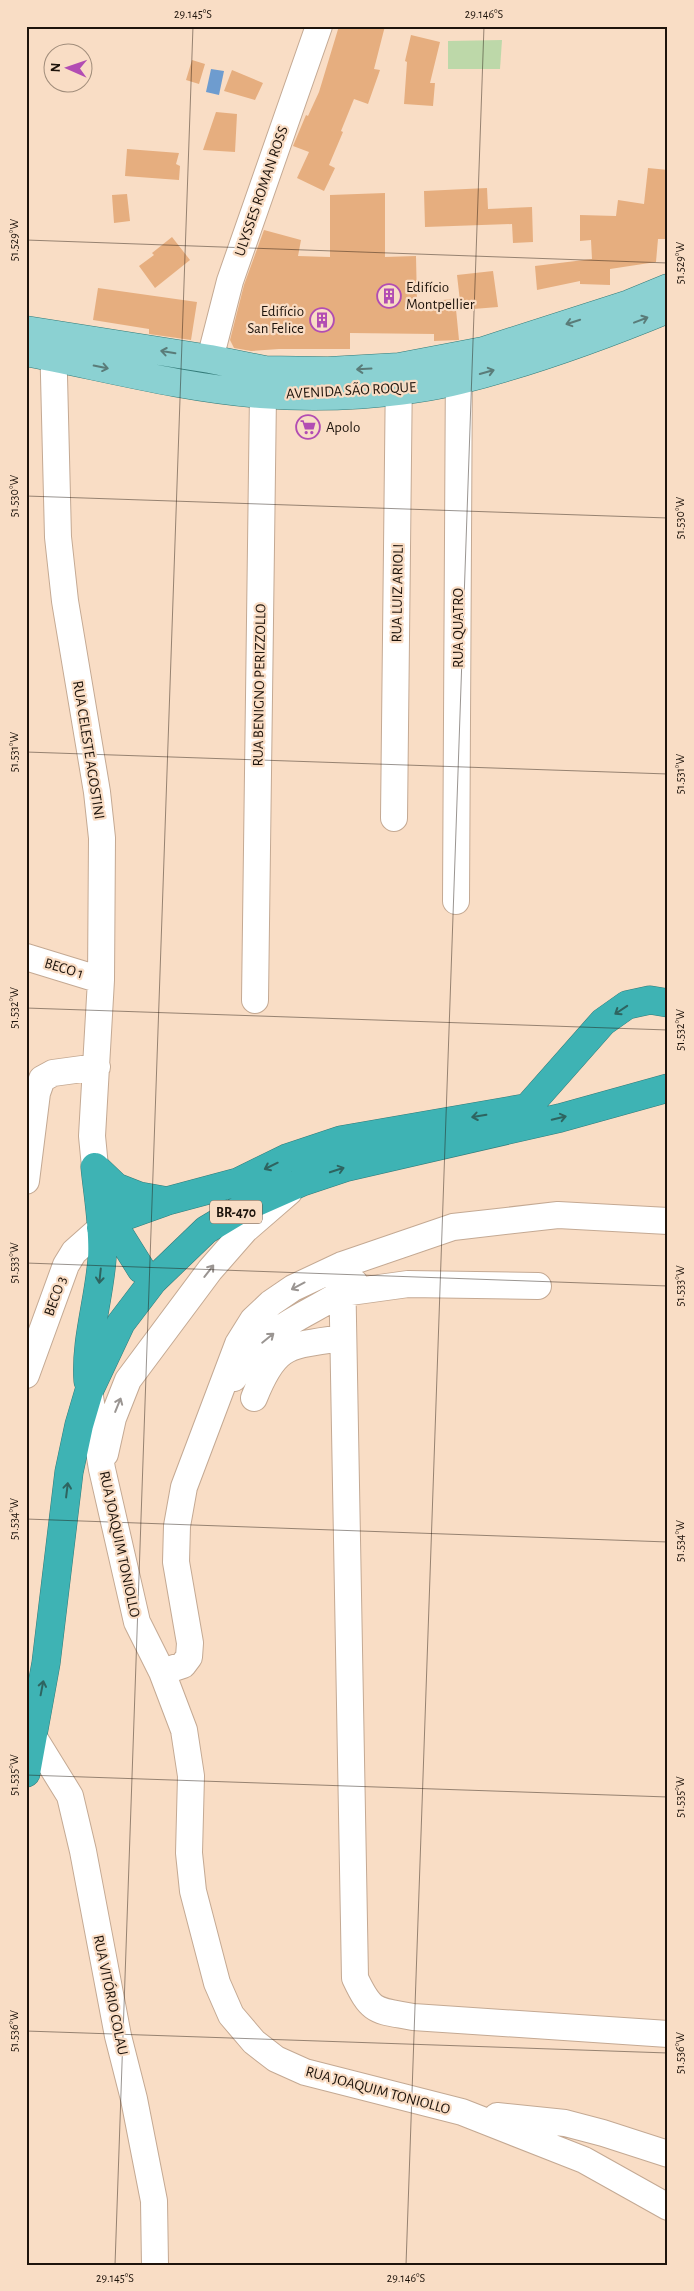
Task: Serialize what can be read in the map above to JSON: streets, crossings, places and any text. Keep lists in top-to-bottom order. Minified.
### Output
{"streets":{"highway":["BR-470"],"main road":["AVENIDA SÃO ROQUE"],"street":["ULYSSES ROMAN ROSS","RUA LUIZ ARIOLI","RUA QUATRO","RUA BENIGNO PERIZZOLLO","RUA CELESTE AGOSTINI","BECO 1","BECO 3","RUA JOAQUIM TONIOLLO","RUA VITÓRIO COLAU"]},"crossings":[["ULYSSES ROMAN ROSS","AVENIDA SÃO ROQUE"],["AVENIDA SÃO ROQUE","RUA LUIZ ARIOLI"],["AVENIDA SÃO ROQUE","RUA QUATRO"],["AVENIDA SÃO ROQUE","RUA BENIGNO PERIZZOLLO"],["AVENIDA SÃO ROQUE","RUA CELESTE AGOSTINI"],["RUA CELESTE AGOSTINI","BECO 1"],["BR-470","RUA JOAQUIM TONIOLLO"],["BR-470","RUA VITÓRIO COLAU"]],"places":{"building":["Edifício Montpellier","Edifício San Felice"],"supermarket":["Apolo"]},"north":"left","coordinates":["29.145°S","29.146°S","51.529°W","51.530°W","51.531°W","51.532°W","51.533°W","51.534°W","51.535°W","51.536°W"]}
